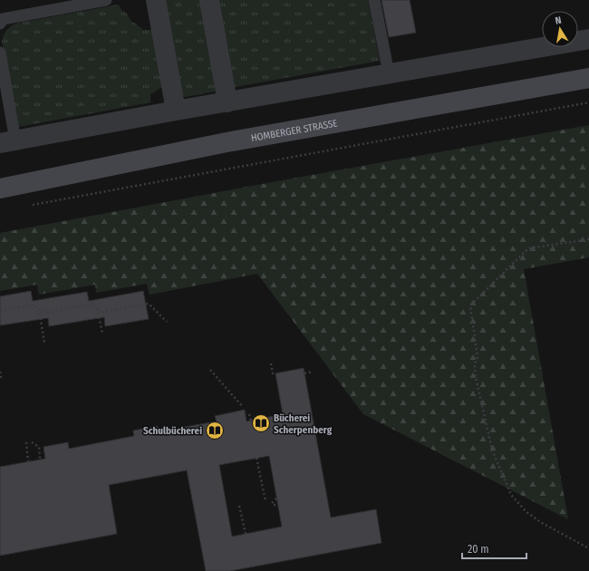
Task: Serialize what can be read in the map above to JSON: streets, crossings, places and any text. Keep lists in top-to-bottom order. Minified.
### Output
{"streets":{"main road":["HOMBERGER STRASSE"]},"places":{"library":["Bücherei Scherpenberg","Schulbücherei"]},"scale_bar":"20 m","north":"top"}
